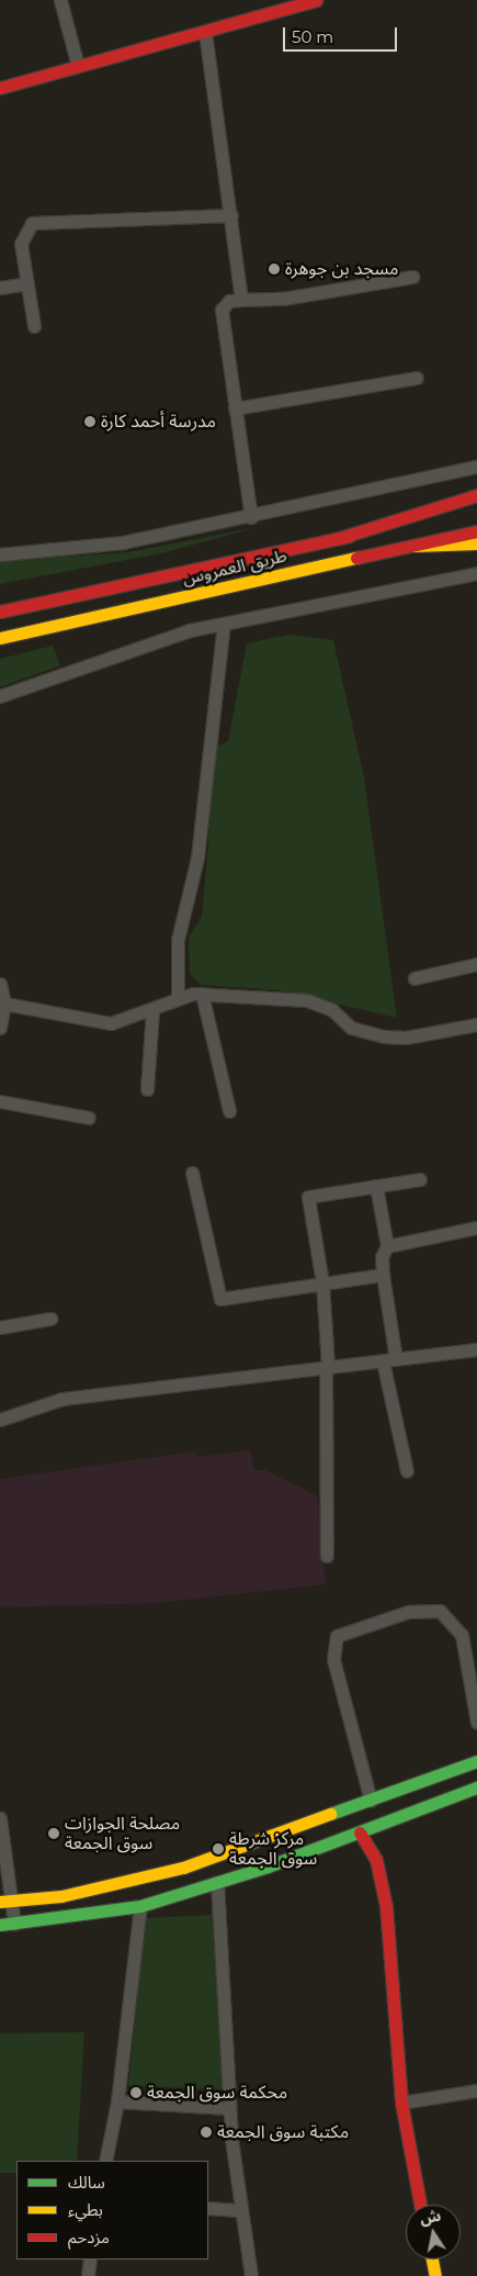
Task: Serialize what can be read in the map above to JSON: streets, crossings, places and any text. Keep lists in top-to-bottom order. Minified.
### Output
{"streets":{"main road":["طريق العمروس"]},"places":["مسجد بن جوهرة","مدرسة أحمد كارة","مصلحة الجوازات سوق الجمعة","مركز شرطة سوق الجمعة","محكمة سوق الجمعة","مكتبة سوق الجمعة"],"legend":["سالك","بطيء","مزدحم"],"scale_bar":"50 m","north":"top"}
